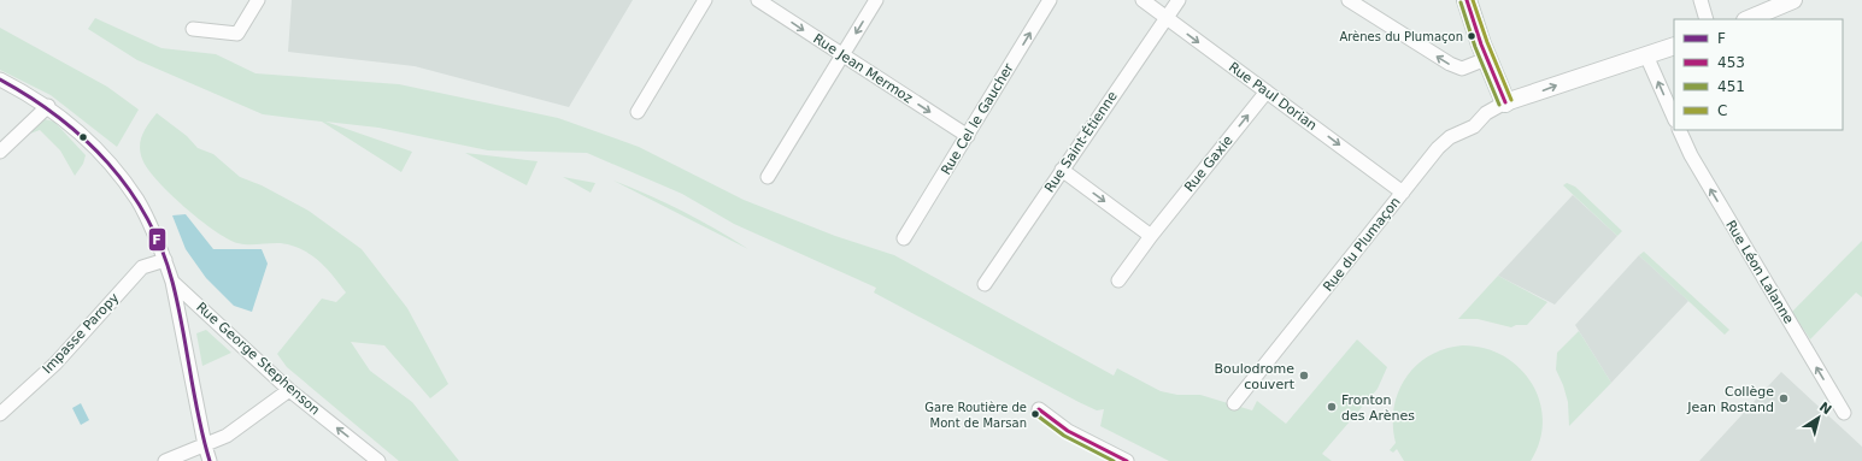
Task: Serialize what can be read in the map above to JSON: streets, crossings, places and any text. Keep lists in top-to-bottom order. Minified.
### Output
{"streets":{"street":["Rue Jean Mermoz","Rue Paul Dorian","Rue Cel le Gaucher","Rue Saint-Étienne","Rue Gaxie","Rue du Plumaçon","Rue Léon Lalanne","Impasse Paropy","Rue George Stephenson"]},"crossings":[["Rue Jean Mermoz","Rue Cel le Gaucher"],["Rue Paul Dorian","Rue Saint-Étienne"],["Rue Paul Dorian","Rue Gaxie"],["Rue Paul Dorian","Rue du Plumaçon"],["Impasse Paropy","Rue George Stephenson"]],"one_way":["Rue Jean Mermoz","Rue Paul Dorian","Rue Cel le Gaucher","Rue Gaxie","Rue Léon Lalanne"],"places":["Arènes du Plumaçon","Boulodrome couvert","Collège Jean Rostand","Fronton des Arènes","Gare Routière de Mont de Marsan"],"lines":["transit line 453","transit line C","transit line 451","transit line F"],"legend":["F","453","451","C"],"north":"top right"}
